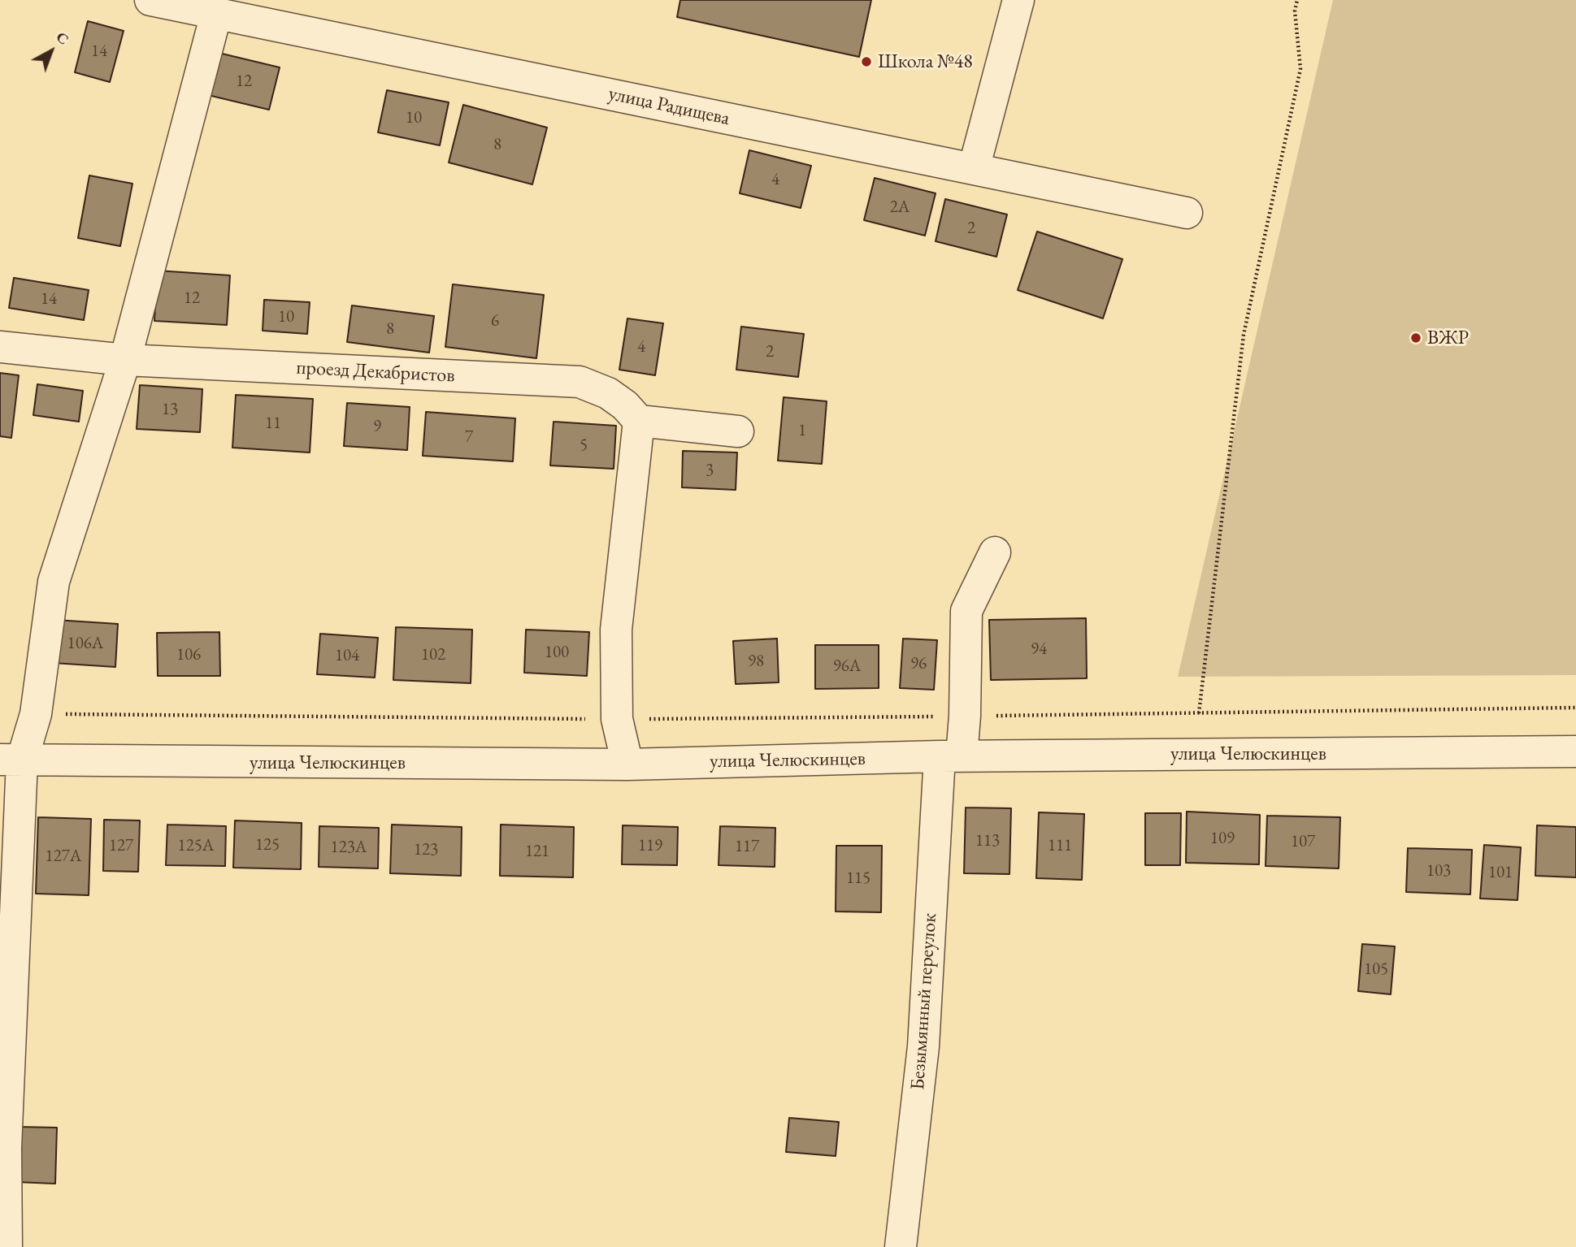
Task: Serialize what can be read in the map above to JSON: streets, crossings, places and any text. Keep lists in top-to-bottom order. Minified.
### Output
{"streets":{"street":["улица Радищева","проезд Декабристов","улица Челюскинцев","Безымянный переулок"]},"crossings":[["улица Челюскинцев","Безымянный переулок"]],"places":["Школа №48","ВЖР"],"house_numbers":["14","12","10","8","4","2А","2","12","14","10","6","8","4","2","13","11","9","1","7","5","3","106А","94","100","106","102","104","98","96","96А","109","113","107","125","127","125А","119","111","117","123А","123","121","127А","103","101","115","105"],"north":"top right"}
